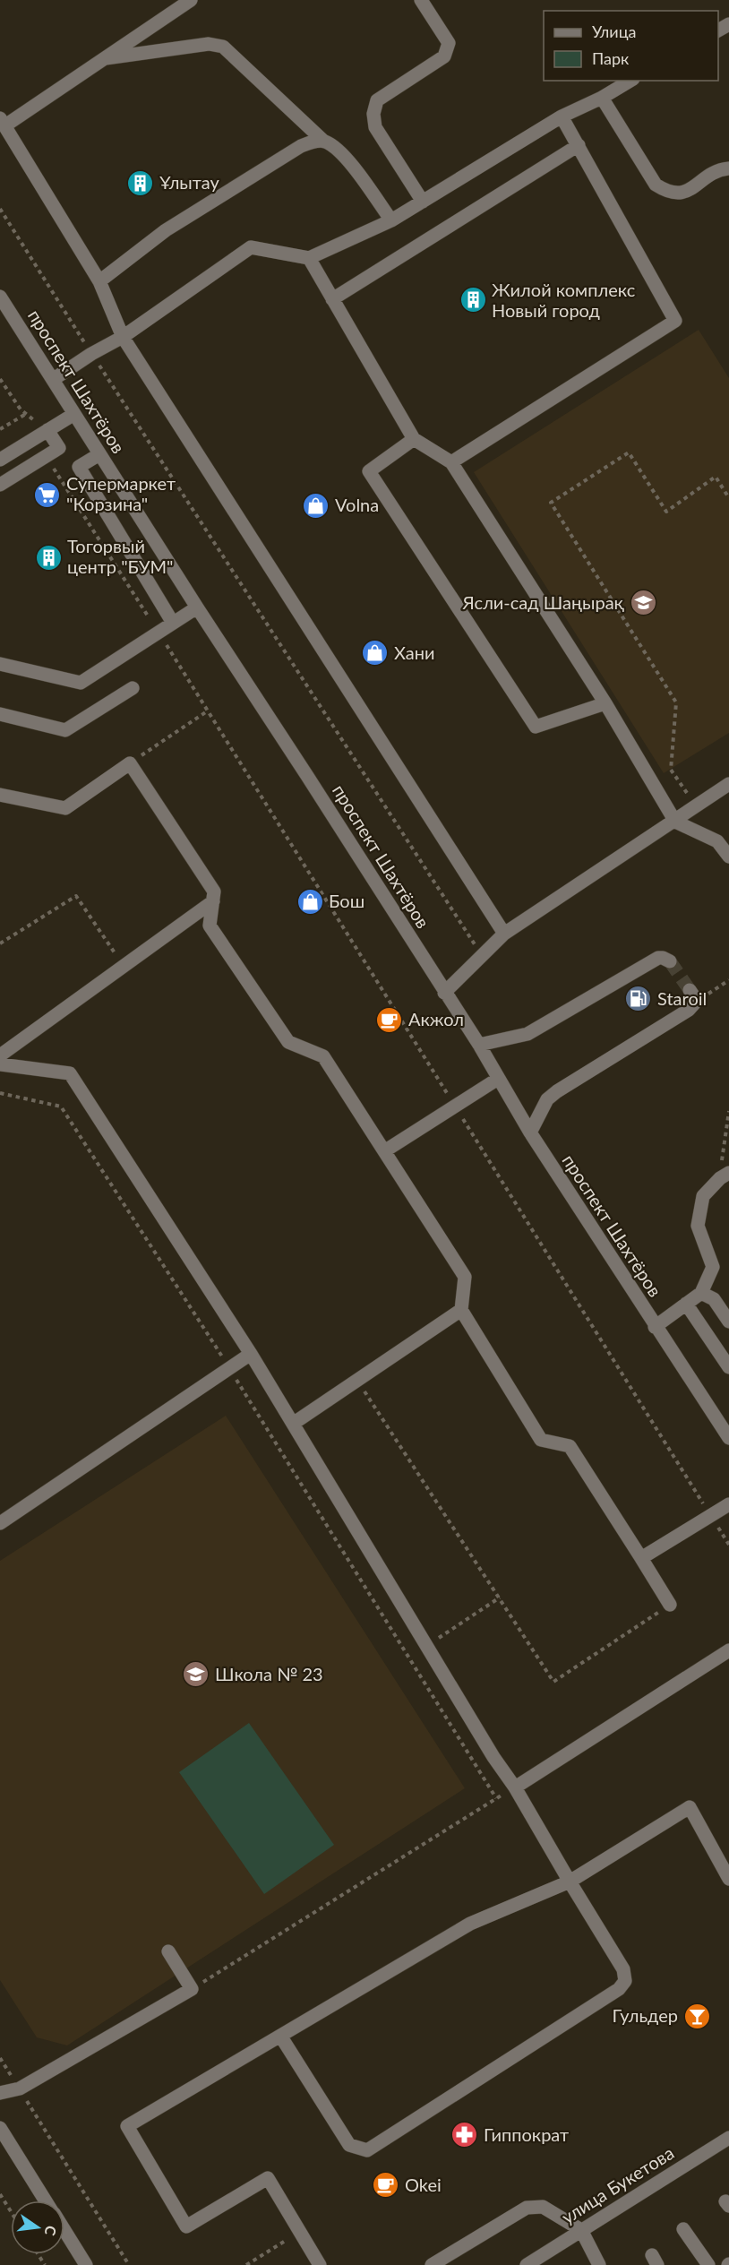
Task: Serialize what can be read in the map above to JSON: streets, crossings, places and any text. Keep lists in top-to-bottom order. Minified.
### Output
{"streets":{"street":["проспект Шахтёров","улица Букетова"]},"places":{"building":["Ұлытау","Жилой комплекс Новый город","Тогорвый центр \"БУМ\""],"supermarket":["Супермаркет \"Корзина\""],"shop":["Volna","Хани","Бош"],"school or university":["Ясли-сад Шаңырақ","Школа № 23"],"fuel station":["Staroil"],"cafe":["Акжол","Okei"],"bar":["Гульдер"],"pharmacy":["Гиппократ"]},"legend":["Улица","Парк"],"north":"right"}
